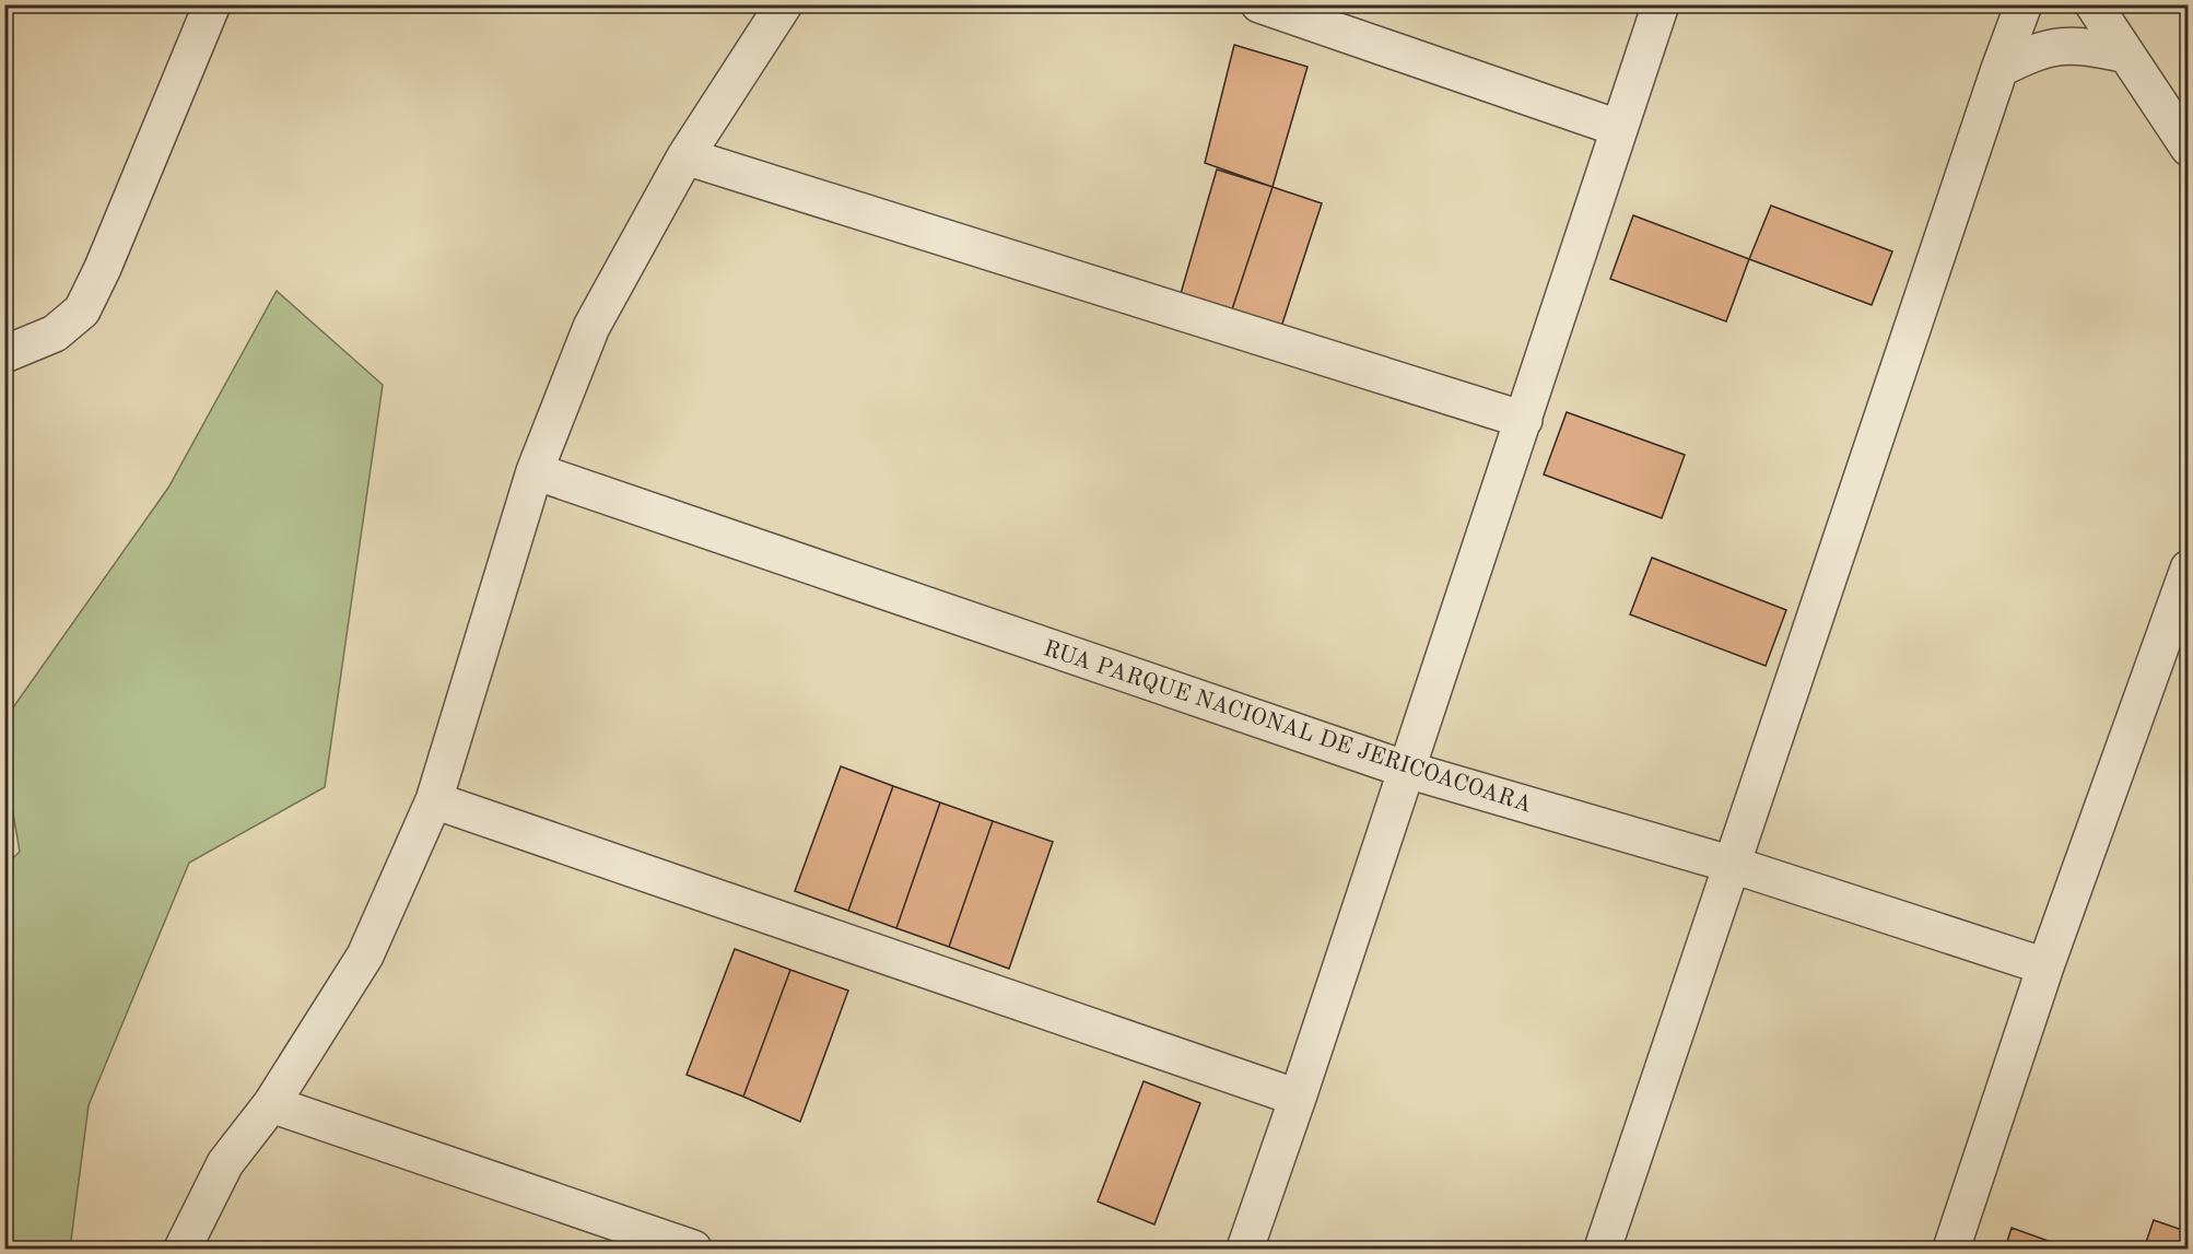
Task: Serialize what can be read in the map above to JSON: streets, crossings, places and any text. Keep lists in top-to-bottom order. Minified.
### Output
{"streets":{"street":["RUA PARQUE NACIONAL DE JERICOACOARA"]}}
